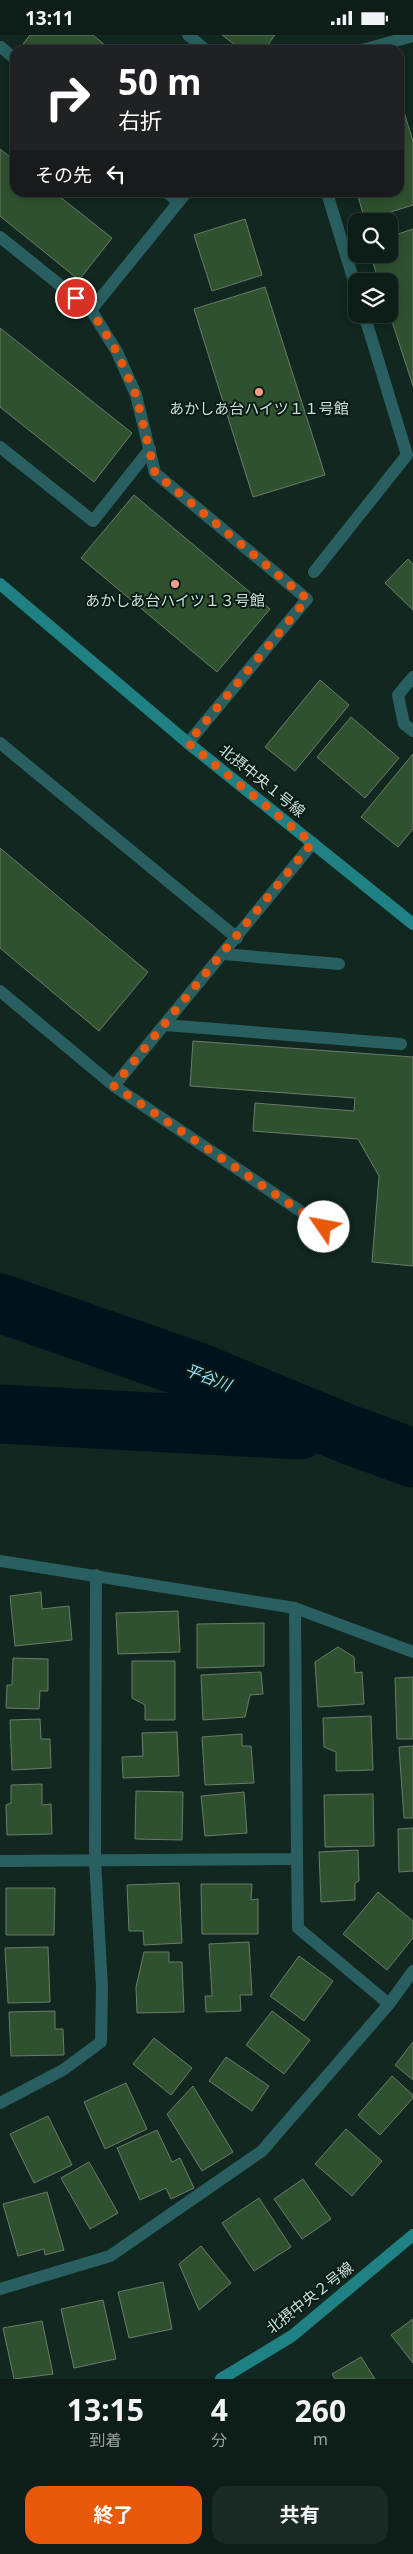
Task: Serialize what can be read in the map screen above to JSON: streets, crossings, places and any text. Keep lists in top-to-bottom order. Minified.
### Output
{"streets":{"street":["北摂中央１号線","北摂中央２号線"]},"water":["平谷川"],"places":["あかしあ台ハイツ１１号館","あかしあ台ハイツ１３号館"],"page":{"status":"13:11","turn":["50 m","右折"],"then":"その先","eta":["13:15","到着","4","分","260","m"],"buttons":["終了","共有"]}}
